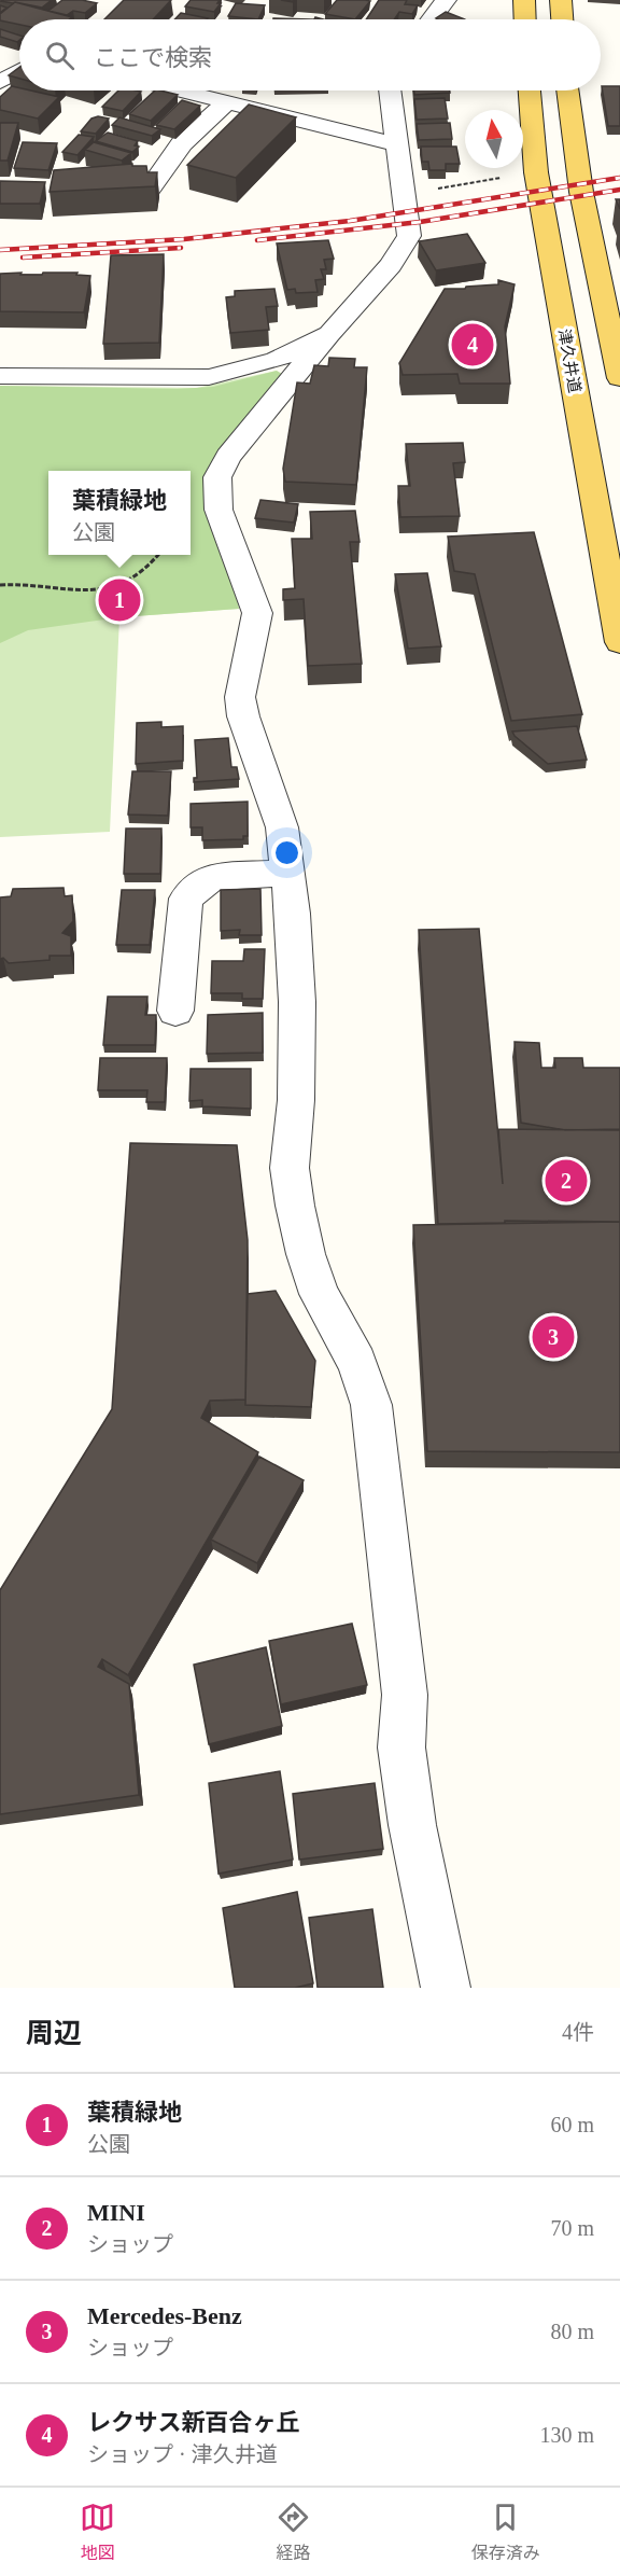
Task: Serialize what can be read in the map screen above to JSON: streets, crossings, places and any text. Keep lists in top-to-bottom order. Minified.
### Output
{"streets":{"main road":["津久井道"]},"north":"top","page":{"search":"ここで検索","pins":["4","1","2","3"],"popup":["葉積緑地","公園"],"heading":["周辺","4件"],"list":[{"mark":"1","name":"葉積緑地","note":"公園","value":"60 m"},{"mark":"2","name":"MINI","note":"ショップ","value":"70 m"},{"mark":"3","name":"Mercedes-Benz","note":"ショップ","value":"80 m"},{"mark":"4","name":"レクサス新百合ヶ丘","note":"ショップ · 津久井道","value":"130 m"}],"nav":["地図","経路","保存済み"]}}
